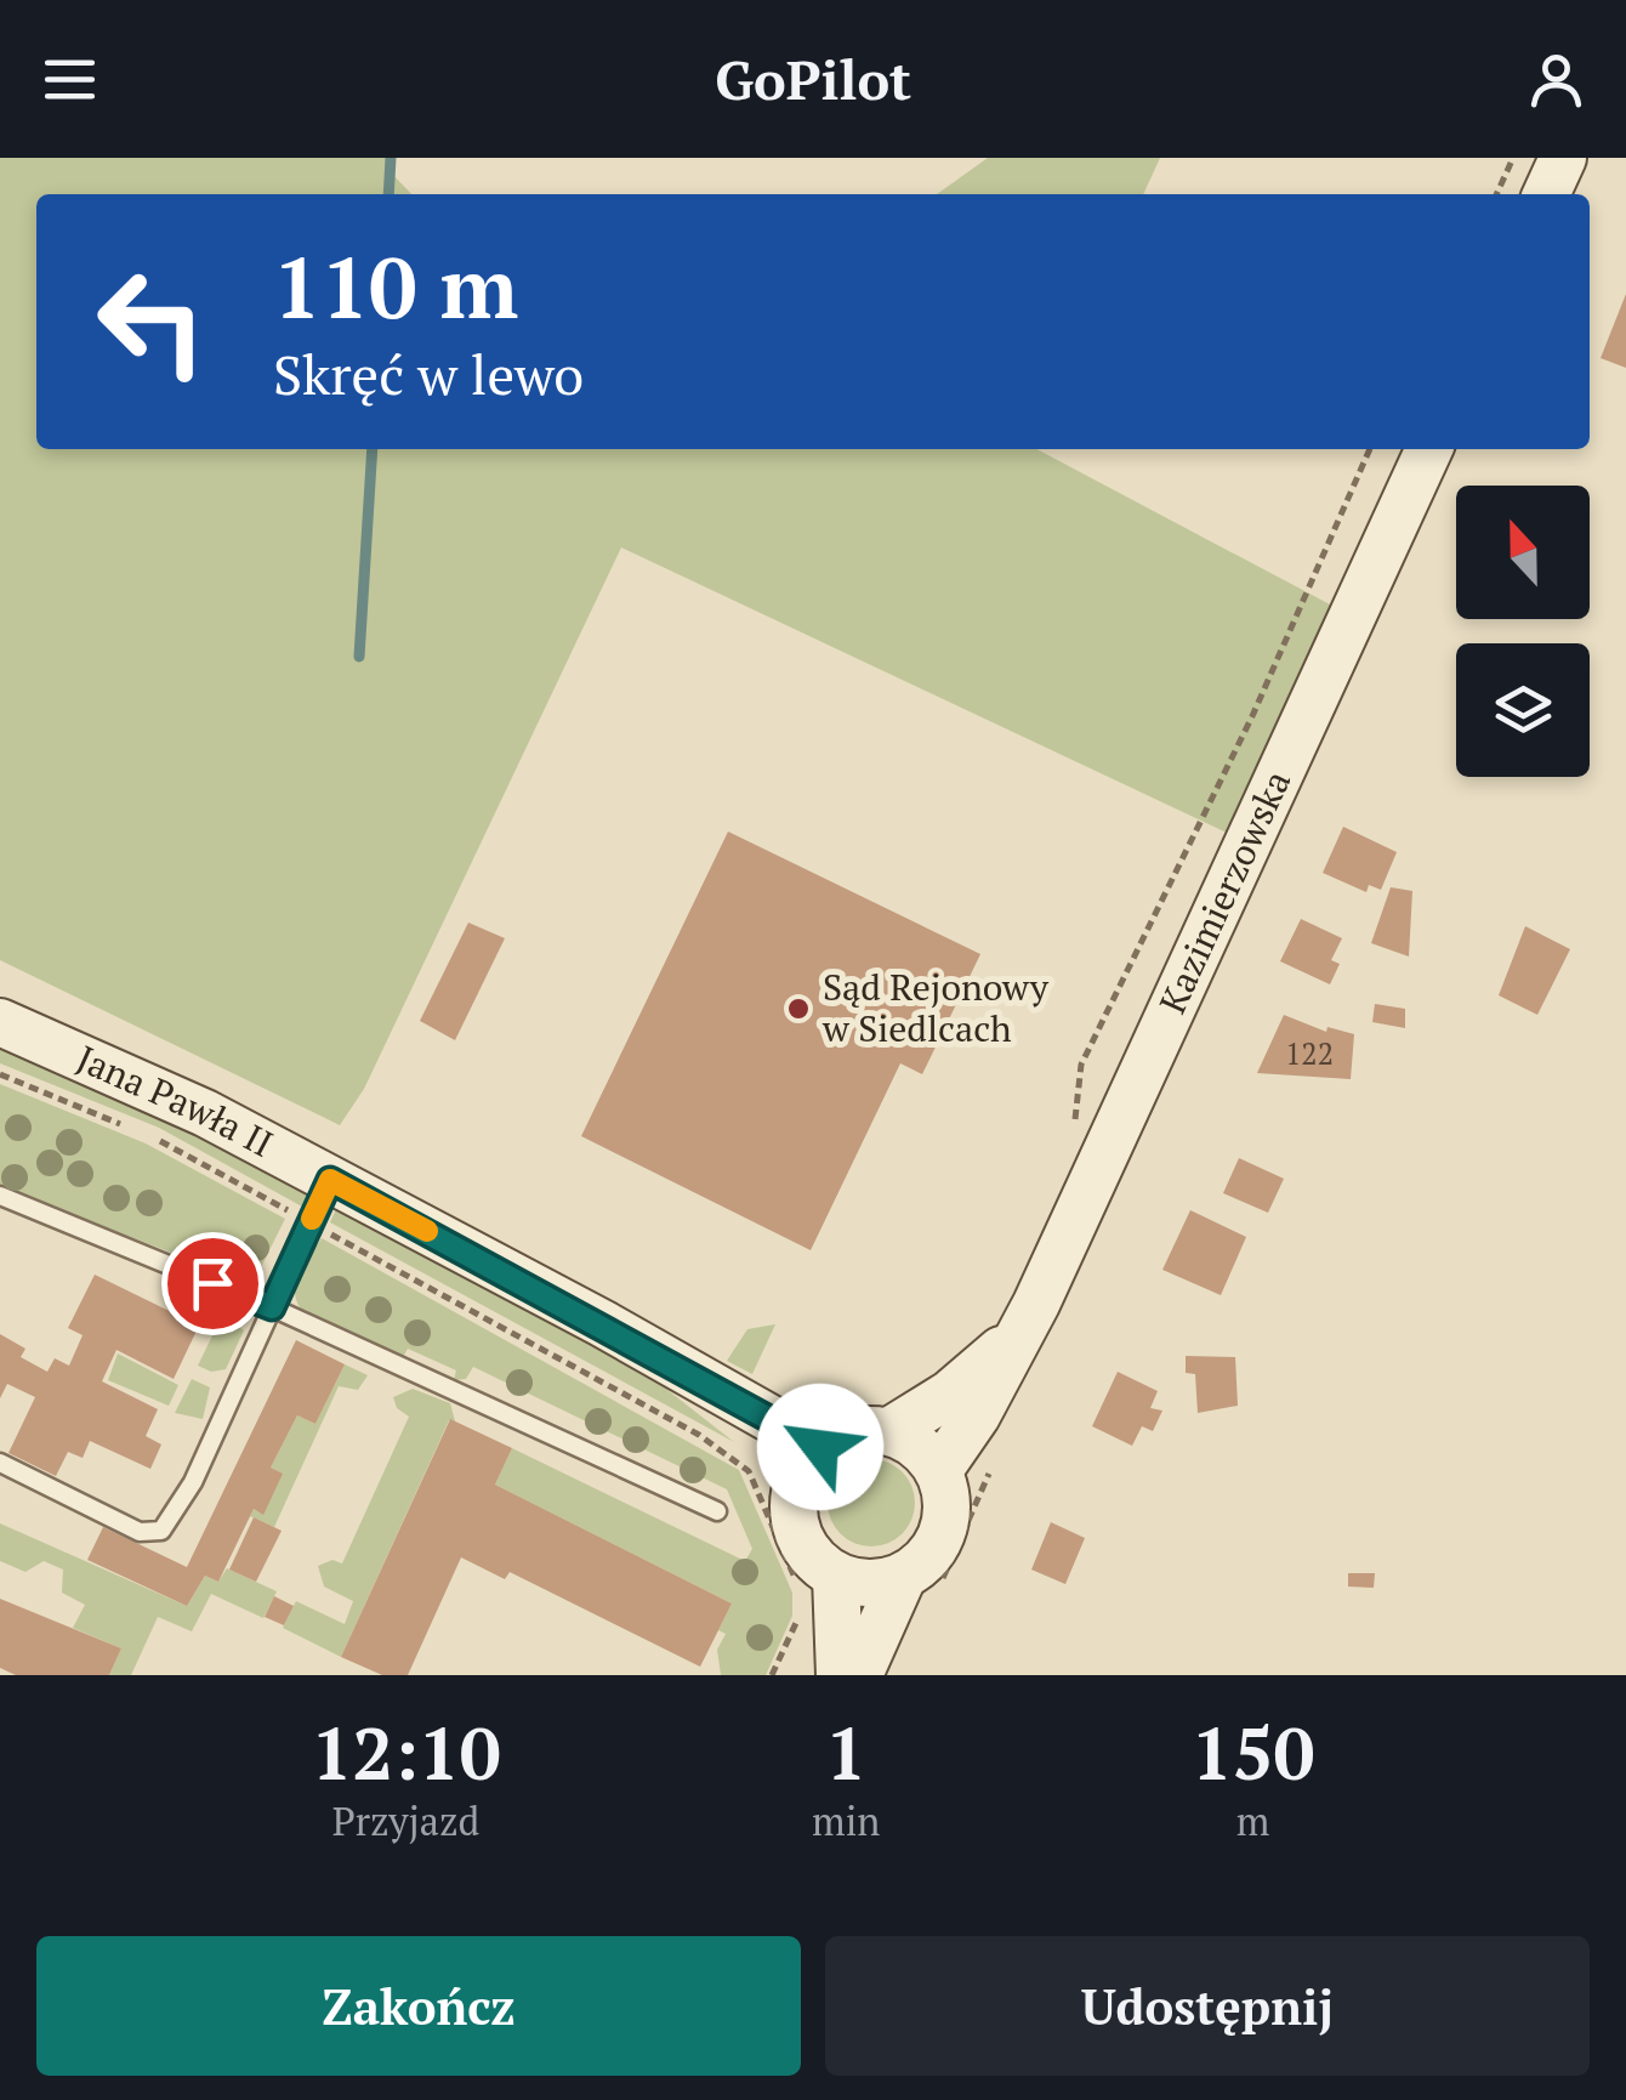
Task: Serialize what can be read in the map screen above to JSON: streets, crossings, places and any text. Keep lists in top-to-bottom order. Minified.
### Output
{"streets":{"main road":["Kazimierzowska","Jana Pawła II"]},"crossings":[["Kazimierzowska","Jana Pawła II"]],"places":["Sąd Rejonowy w Siedlcach"],"house_numbers":["122"],"north":"top","page":{"header":"GoPilot","turn":["110 m","Skręć w lewo"],"eta":["12:10","Przyjazd","1","min","150","m"],"buttons":["Zakończ","Udostępnij"]}}
